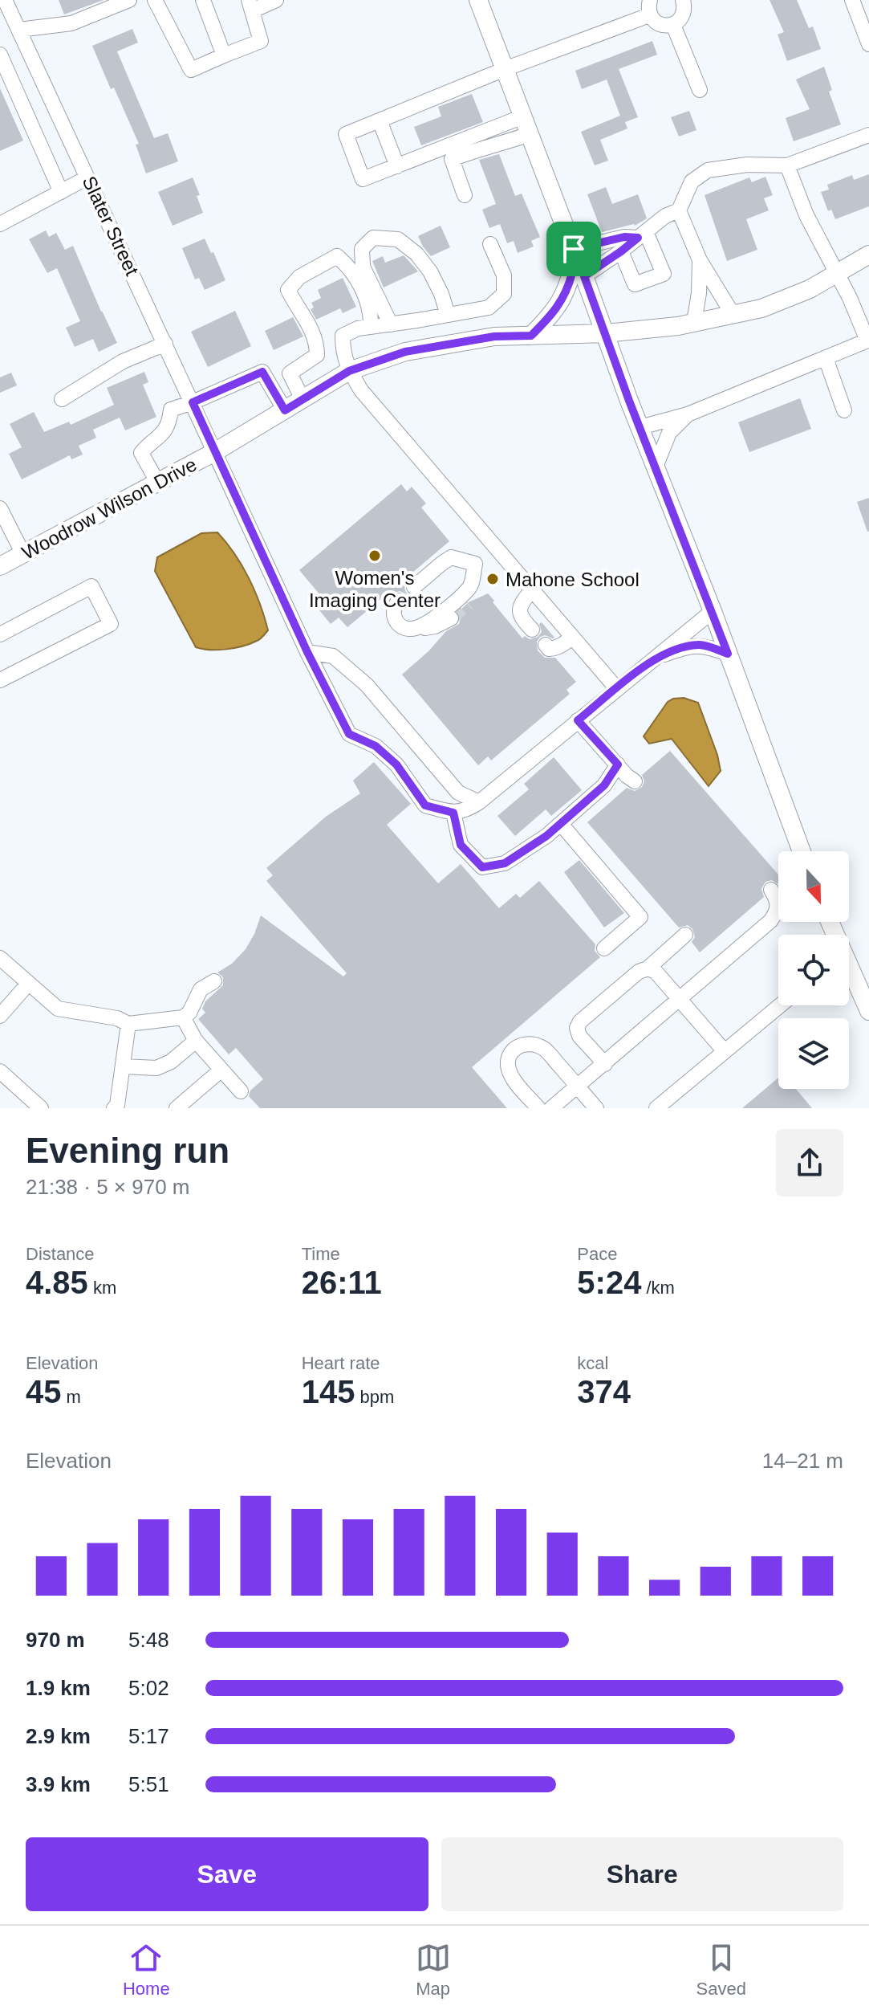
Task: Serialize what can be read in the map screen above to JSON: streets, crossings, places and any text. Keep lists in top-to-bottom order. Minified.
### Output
{"streets":{"main road":["Woodrow Wilson Drive"],"street":["Slater Street"]},"crossings":[["Slater Street","Woodrow Wilson Drive"]],"places":["Women's Imaging Center","Mahone School"],"north":"bottom","page":{"heading":["Evening run","21:38 · 5 × 970 m"],"stats":[["Distance","4.85 km"],["Time","26:11"],["Pace","5:24 /km"],["Elevation","45 m"],["Heart rate","145 bpm"],["kcal","374"]],"chart":["Elevation","14–21 m"],"list":[{"name":"970 m","note":"5:48"},{"name":"1.9 km","note":"5:02"},{"name":"2.9 km","note":"5:17"},{"name":"3.9 km","note":"5:51"}],"buttons":["Save","Share"],"tabs":["Home","Map","Saved"]}}
